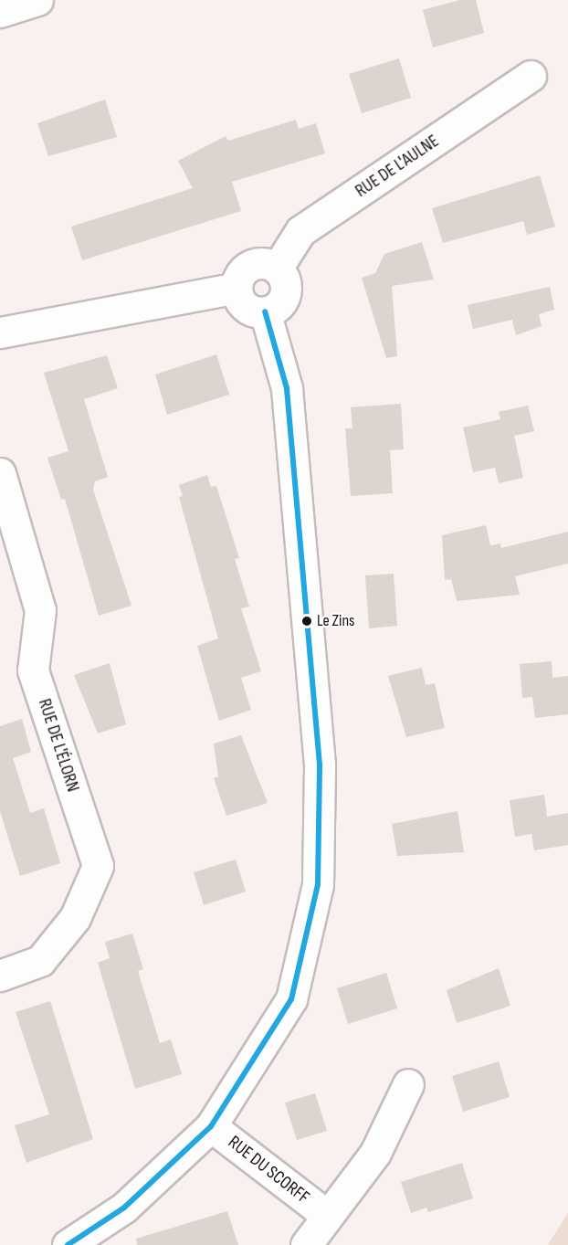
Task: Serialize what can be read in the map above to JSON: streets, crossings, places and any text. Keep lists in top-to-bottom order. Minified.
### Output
{"streets":{"street":["RUE DE L'AULNE","RUE DE L'ÉLORN","RUE DU SCORFF"]},"places":["Le Zins"]}
